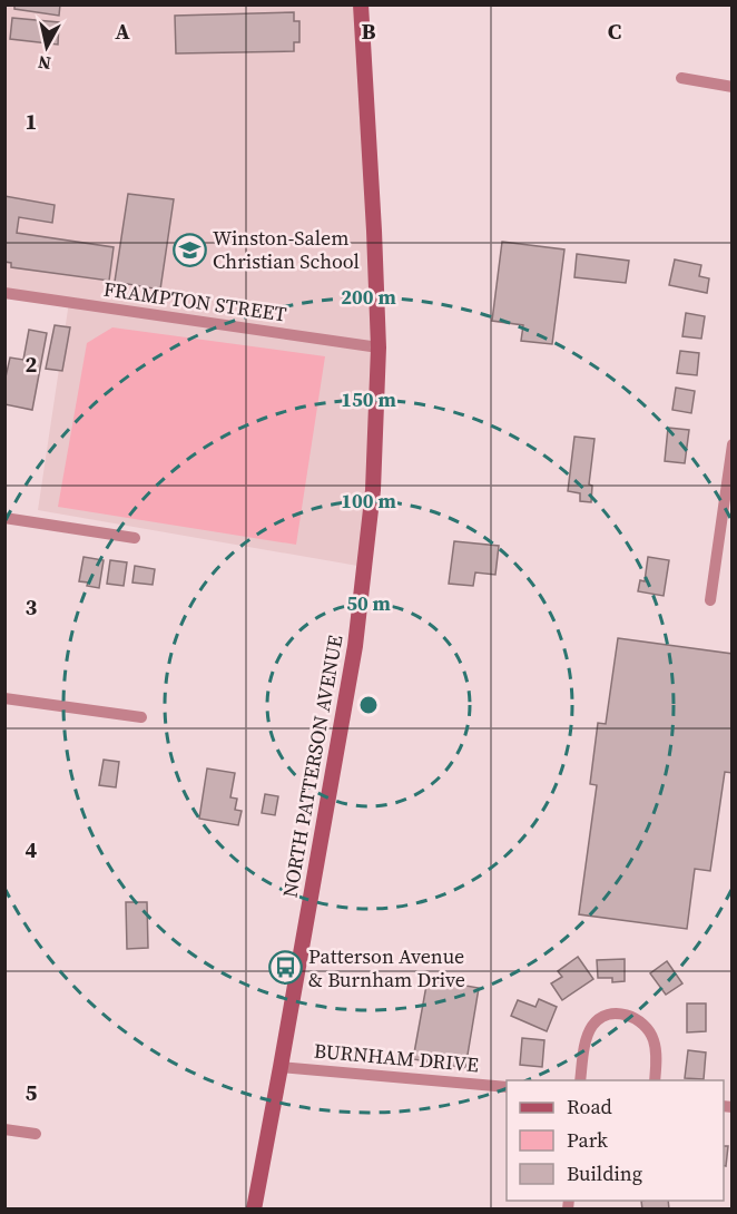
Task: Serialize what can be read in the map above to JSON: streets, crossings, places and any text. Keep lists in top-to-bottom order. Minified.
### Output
{"streets":{"main road":["NORTH PATTERSON AVENUE"],"street":["FRAMPTON STREET","BURNHAM DRIVE"]},"crossings":[["FRAMPTON STREET","NORTH PATTERSON AVENUE"],["NORTH PATTERSON AVENUE","BURNHAM DRIVE"]],"places":{"school or university":["Winston-Salem Christian School"],"bus stop":["Patterson Avenue & Burnham Drive"]},"legend":["Road","Park","Building"],"north":"bottom","grid":{"columns":["A","B","C"],"rows":["1","2","3","4","5"]},"rings":["200 m","150 m","100 m","50 m"]}
